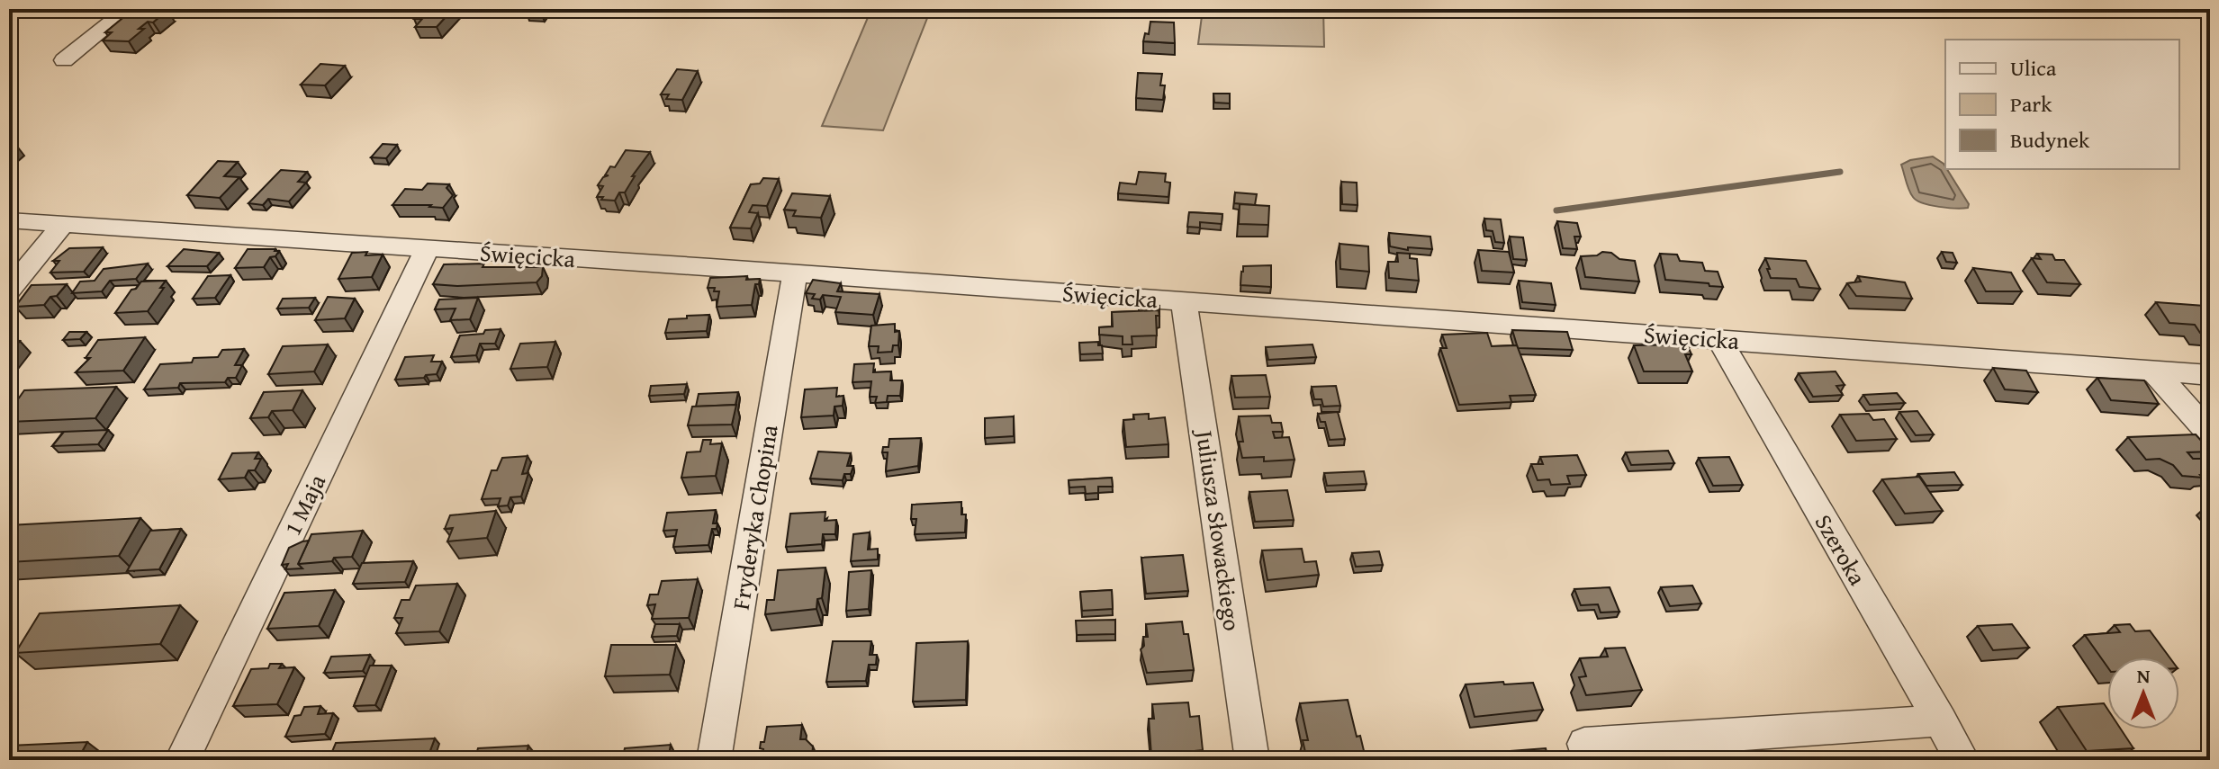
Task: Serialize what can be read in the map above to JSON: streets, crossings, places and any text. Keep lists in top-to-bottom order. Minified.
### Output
{"streets":{"street":["Święcicka","1 Maja","Fryderyka Chopina","Juliusza Słowackiego","Szeroka"]},"crossings":[["Święcicka","1 Maja"],["Święcicka","Fryderyka Chopina"],["Święcicka","Juliusza Słowackiego"],["Święcicka","Szeroka"]],"legend":["Ulica","Park","Budynek"],"north":"top"}
